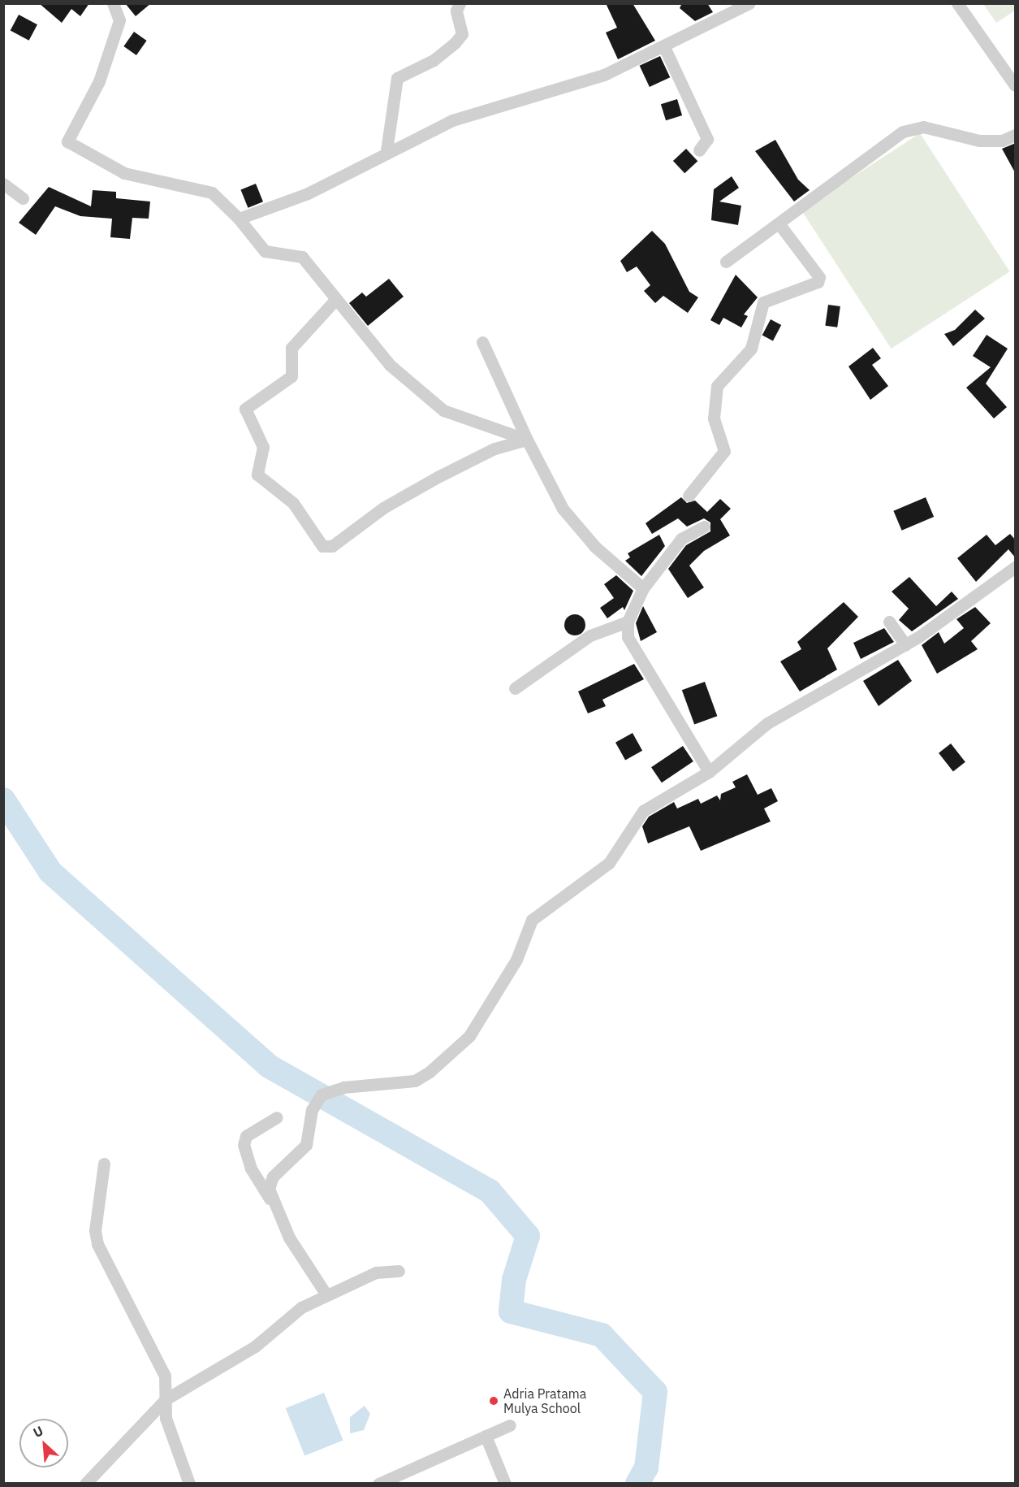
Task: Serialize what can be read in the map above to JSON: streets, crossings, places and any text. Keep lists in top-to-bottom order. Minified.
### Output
{"places":["Adria Pratama Mulya School"],"north":"top left"}
